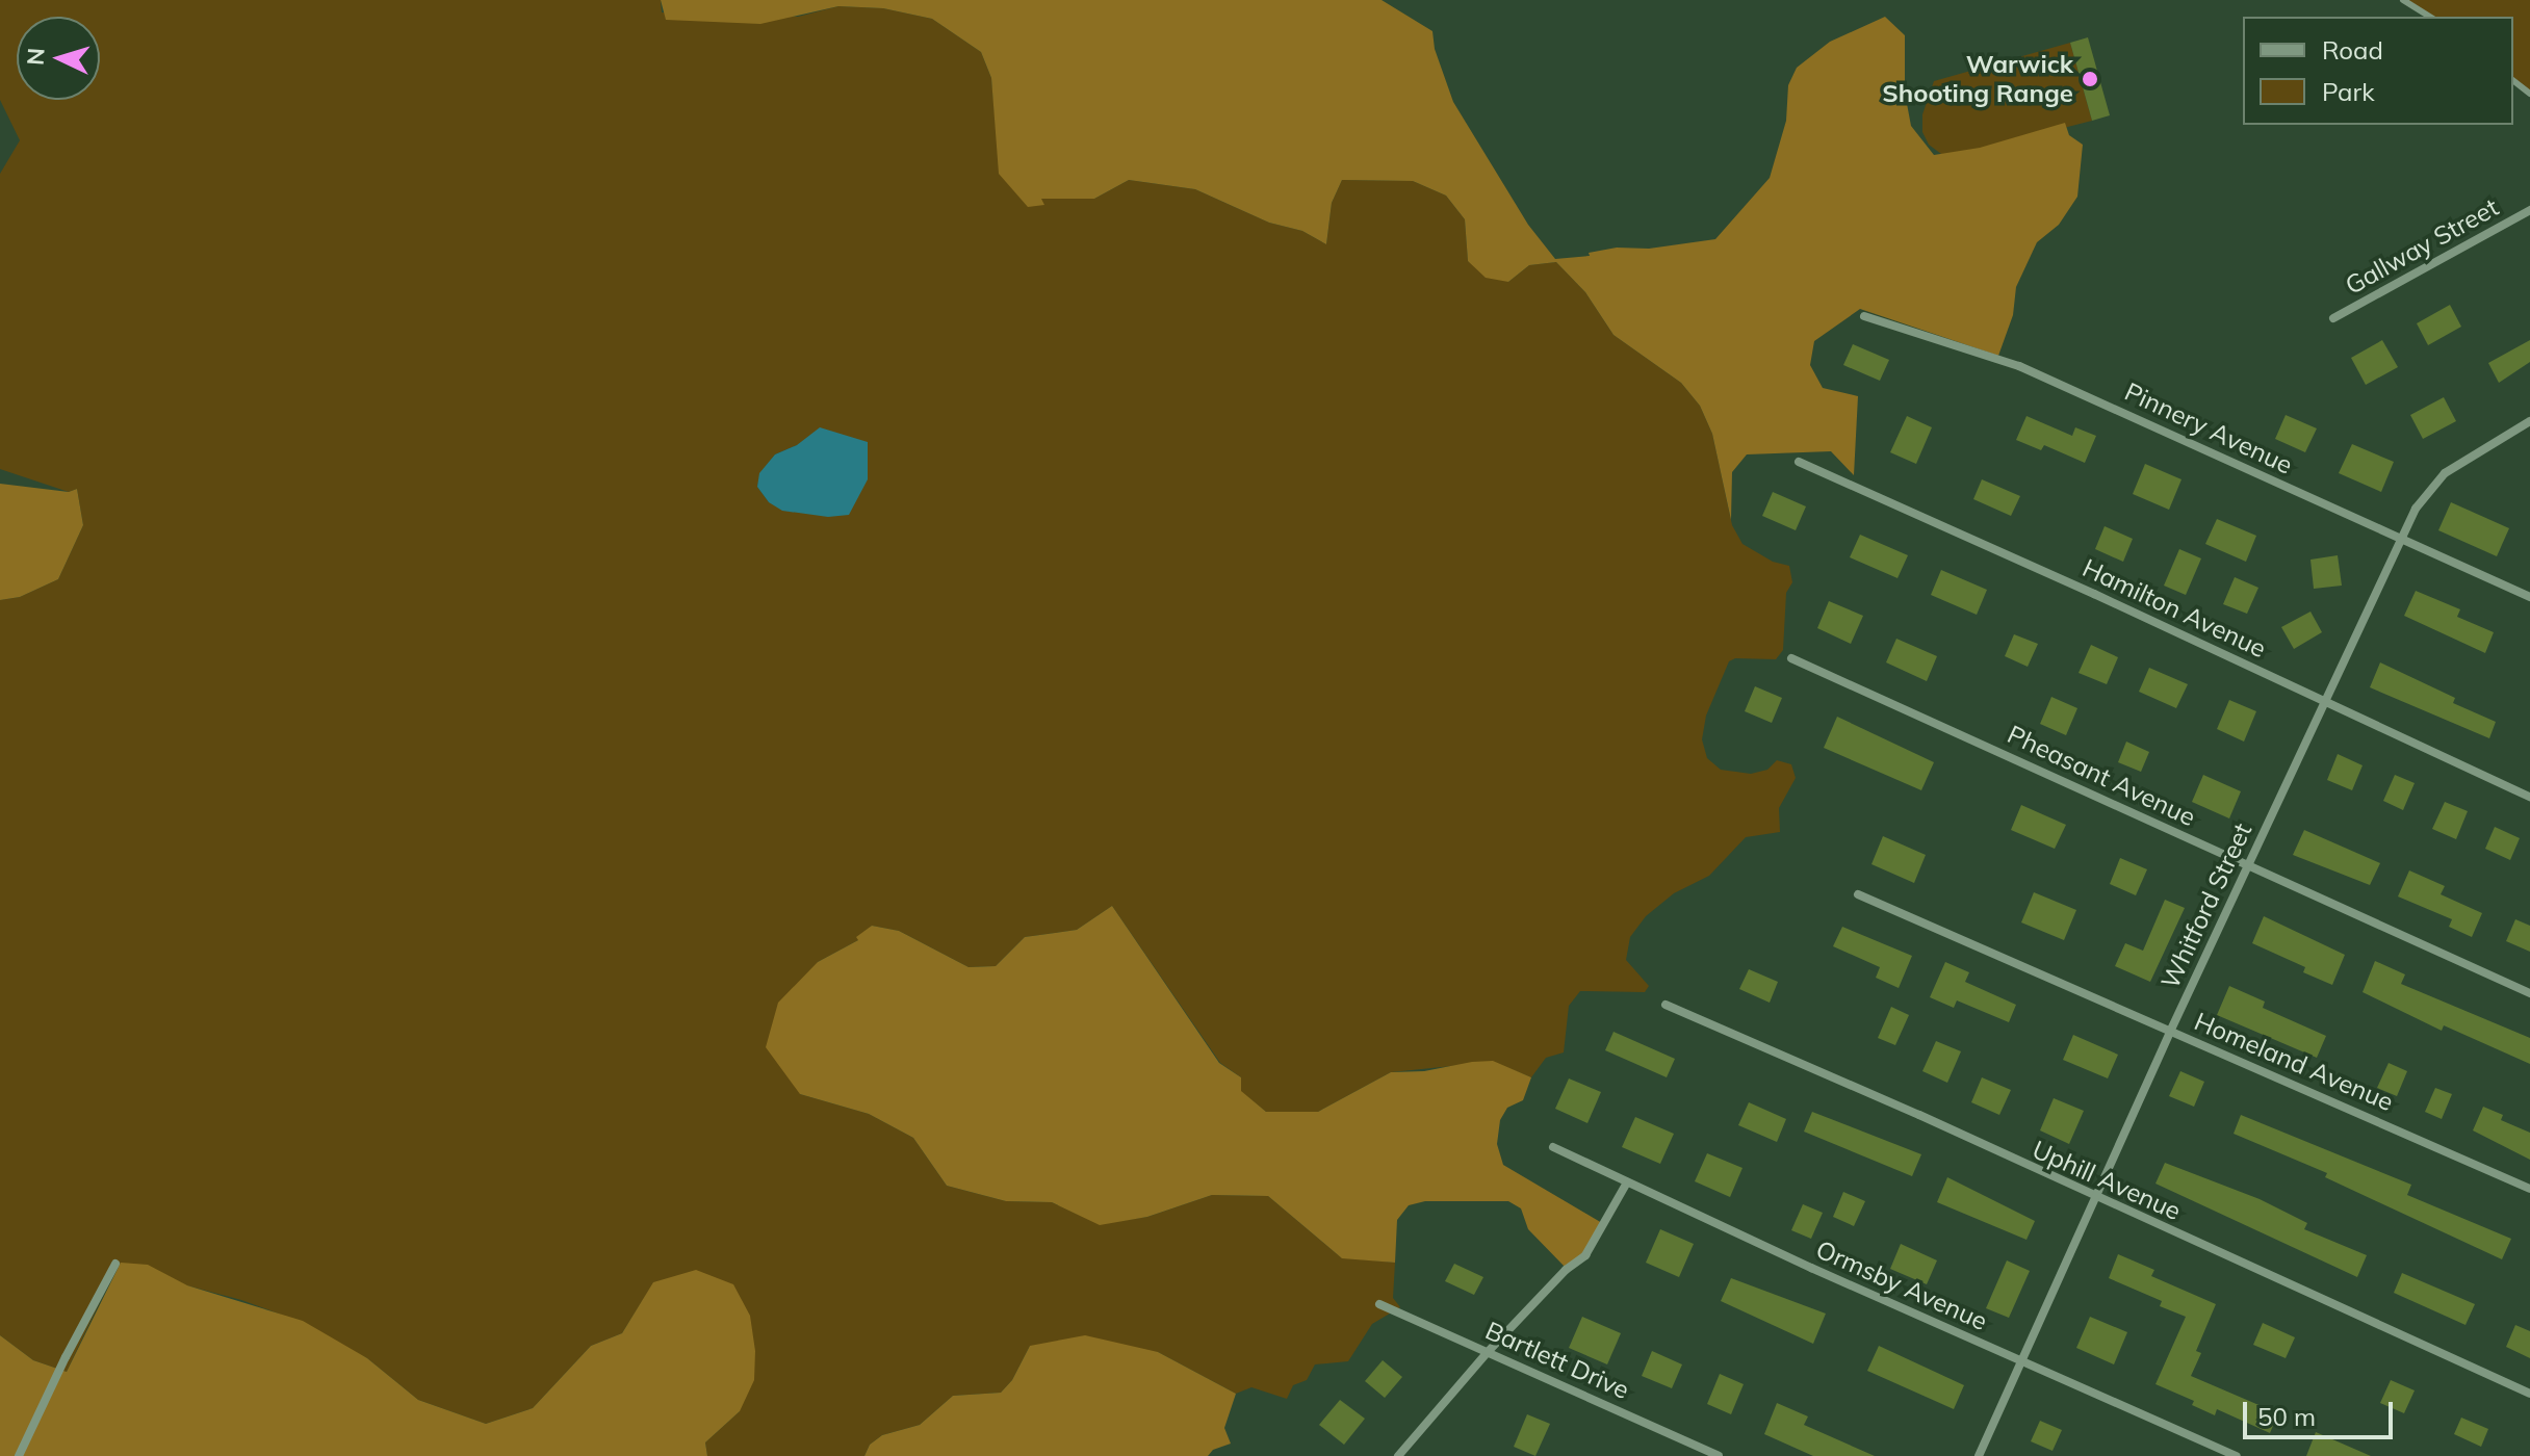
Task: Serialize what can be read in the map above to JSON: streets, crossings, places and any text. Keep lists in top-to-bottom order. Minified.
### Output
{"streets":{"street":["Gallway Street","Pinnery Avenue","Hamilton Avenue","Pheasant Avenue","Whitford Street","Homeland Avenue","Uphill Avenue","Ormsby Avenue","Bartlett Drive"]},"crossings":[["Pinnery Avenue","Whitford Street"],["Hamilton Avenue","Whitford Street"],["Pheasant Avenue","Whitford Street"],["Whitford Street","Homeland Avenue"],["Whitford Street","Uphill Avenue"],["Whitford Street","Ormsby Avenue"]],"places":["Warwick Shooting Range"],"legend":["Road","Park"],"scale_bar":"50 m","north":"left"}
